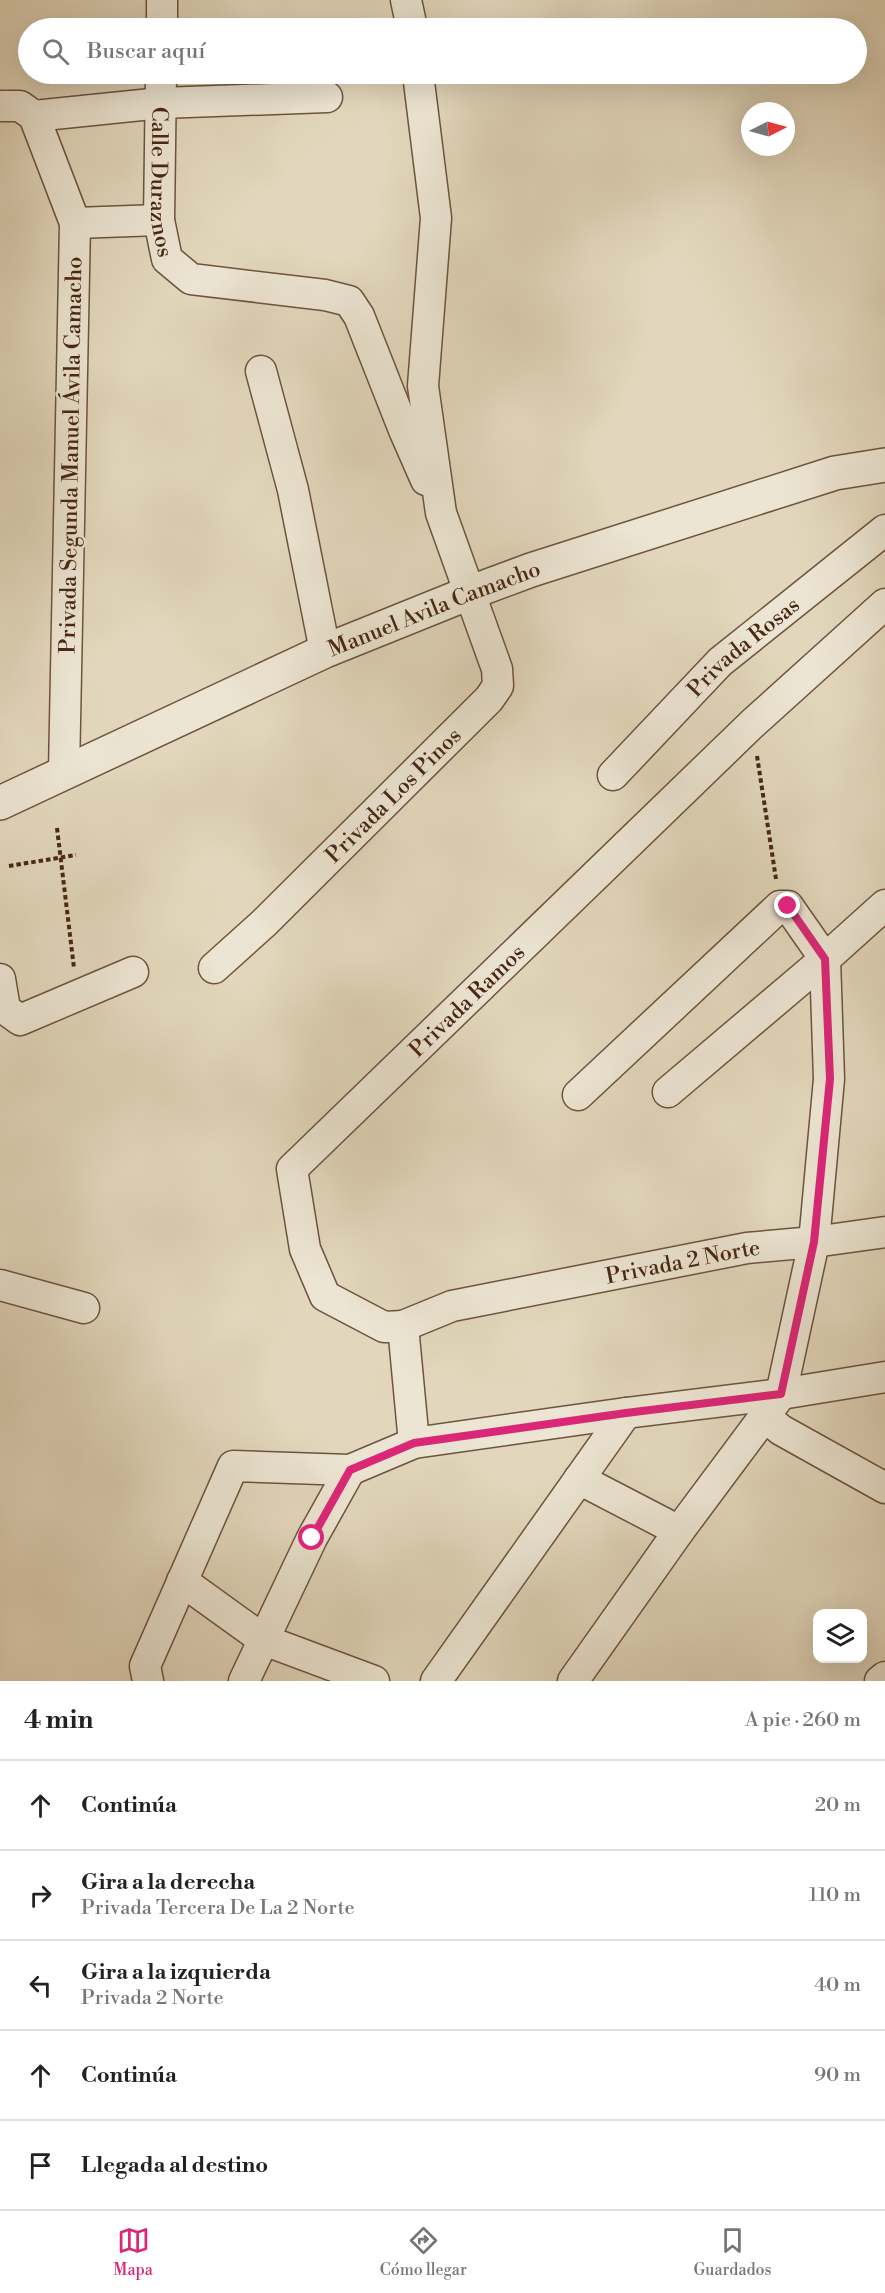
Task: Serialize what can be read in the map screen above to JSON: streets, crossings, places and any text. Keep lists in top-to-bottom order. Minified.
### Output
{"streets":{"street":["Calle Duraznos","Privada Segunda Manuel Ávila Camacho","Manuel Avila Camacho","Privada Rosas","Privada Los Pinos","Privada Ramos","Privada 2 Norte"]},"crossings":[["Calle Duraznos","Privada Segunda Manuel Ávila Camacho"],["Privada Segunda Manuel Ávila Camacho","Manuel Avila Camacho"],["Manuel Avila Camacho","Privada Los Pinos"],["Privada Ramos","Privada 2 Norte"]],"north":"right","page":{"search":"Buscar aquí","heading":["4 min","A pie · 260 m"],"list":[["Continúa","20 m"],["Gira a la derecha","Privada Tercera De La 2 Norte","110 m"],["Gira a la izquierda","Privada 2 Norte","40 m"],["Continúa","90 m"],"Llegada al destino"],"nav":["Mapa","Cómo llegar","Guardados"]}}
